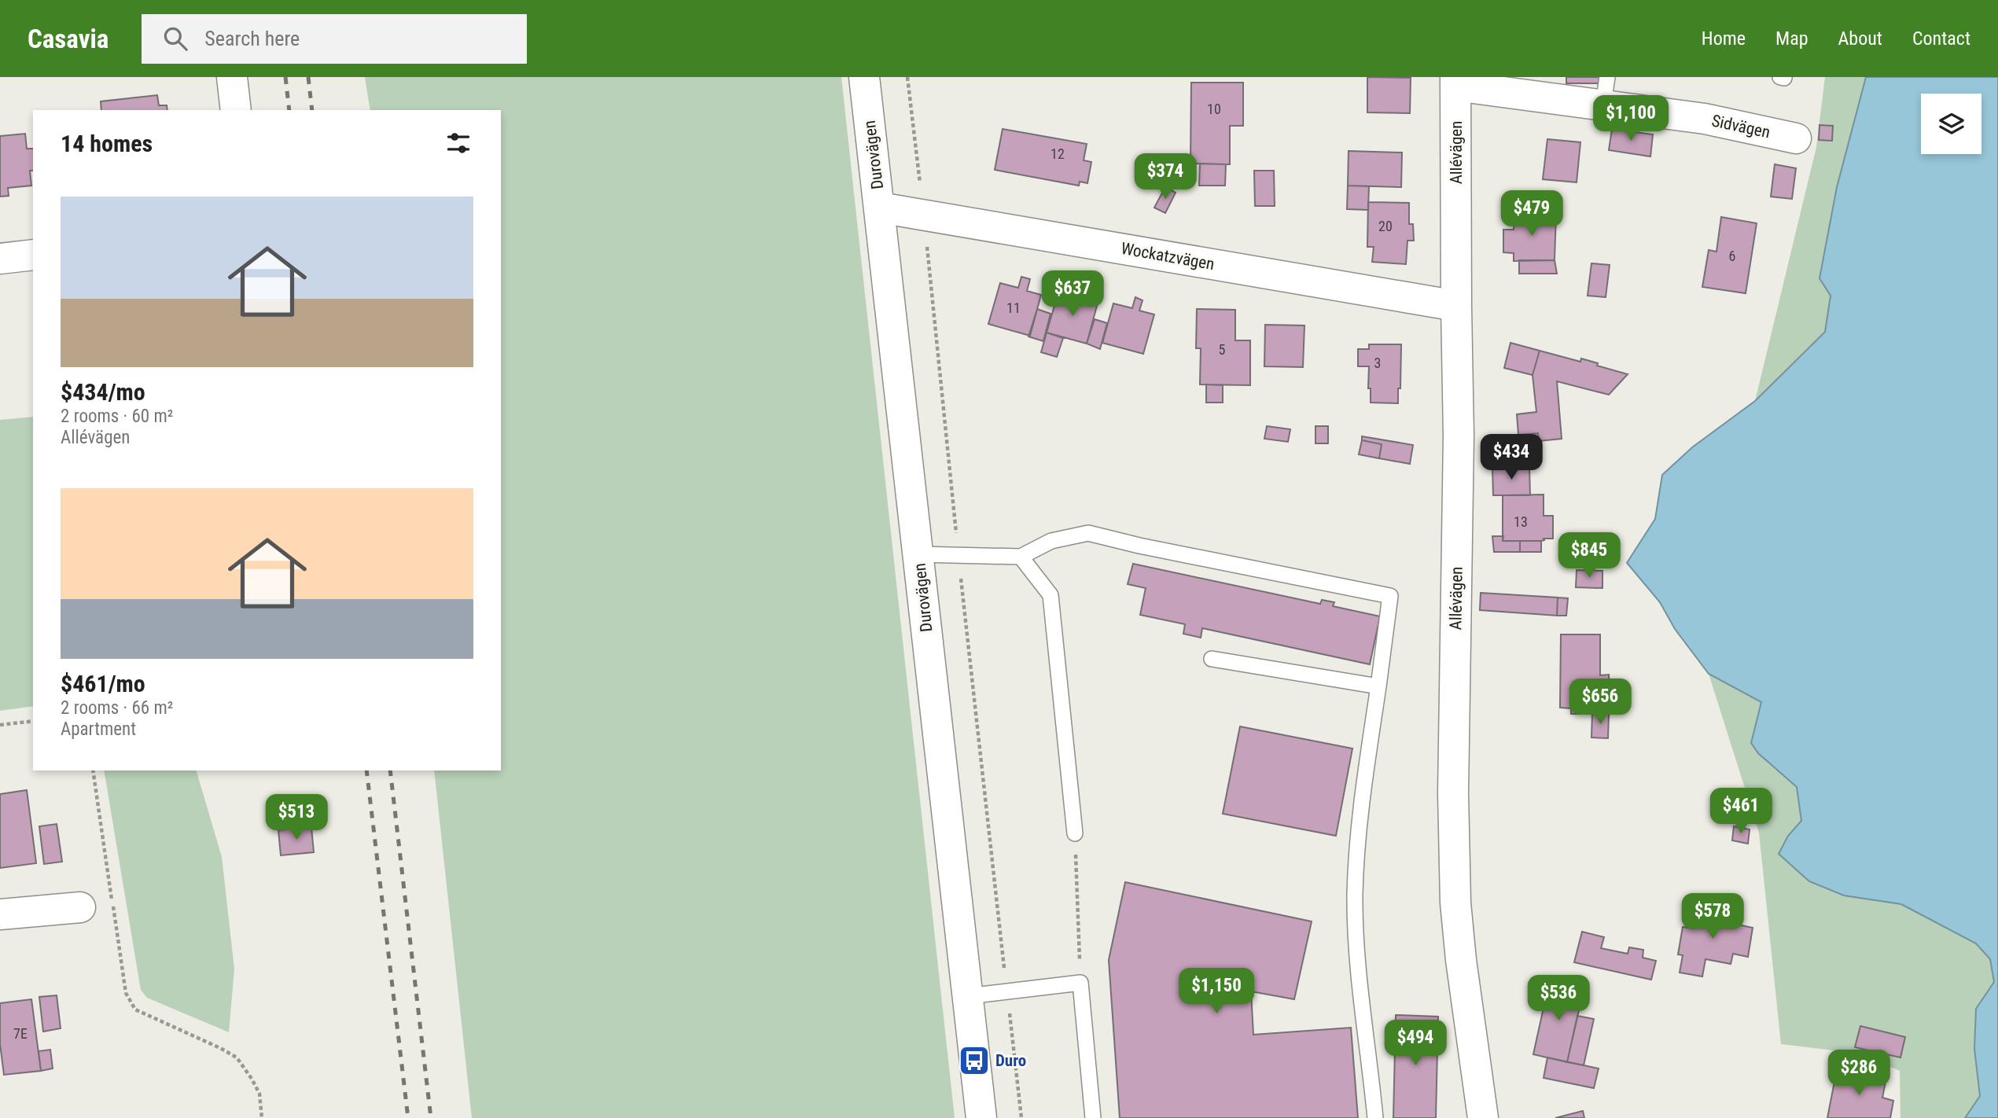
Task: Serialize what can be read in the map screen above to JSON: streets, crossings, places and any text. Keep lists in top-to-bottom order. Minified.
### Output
{"streets":{"street":["Sidvägen","Allévägen","Durovägen","Wockatzvägen"]},"crossings":[["Sidvägen","Allévägen"],["Allévägen","Wockatzvägen"],["Durovägen","Wockatzvägen"]],"places":{"bus stop":["Duro"]},"house_numbers":["10","12","20","6","11","5","3","13","7E"],"page":{"header":"Casavia","search":"Search here","nav":["Home","Map","About","Contact"],"price":["$1,100","$374","$479","$637","$434","$845","$656","$461","$513","$578","$1,150","$536","$494","$286"],"heading":"14 homes","list":[{"name":"$434/mo","note":"2 rooms · 60 m² · Allévägen"},{"name":"$461/mo","note":"2 rooms · 66 m² · Apartment"}]}}
